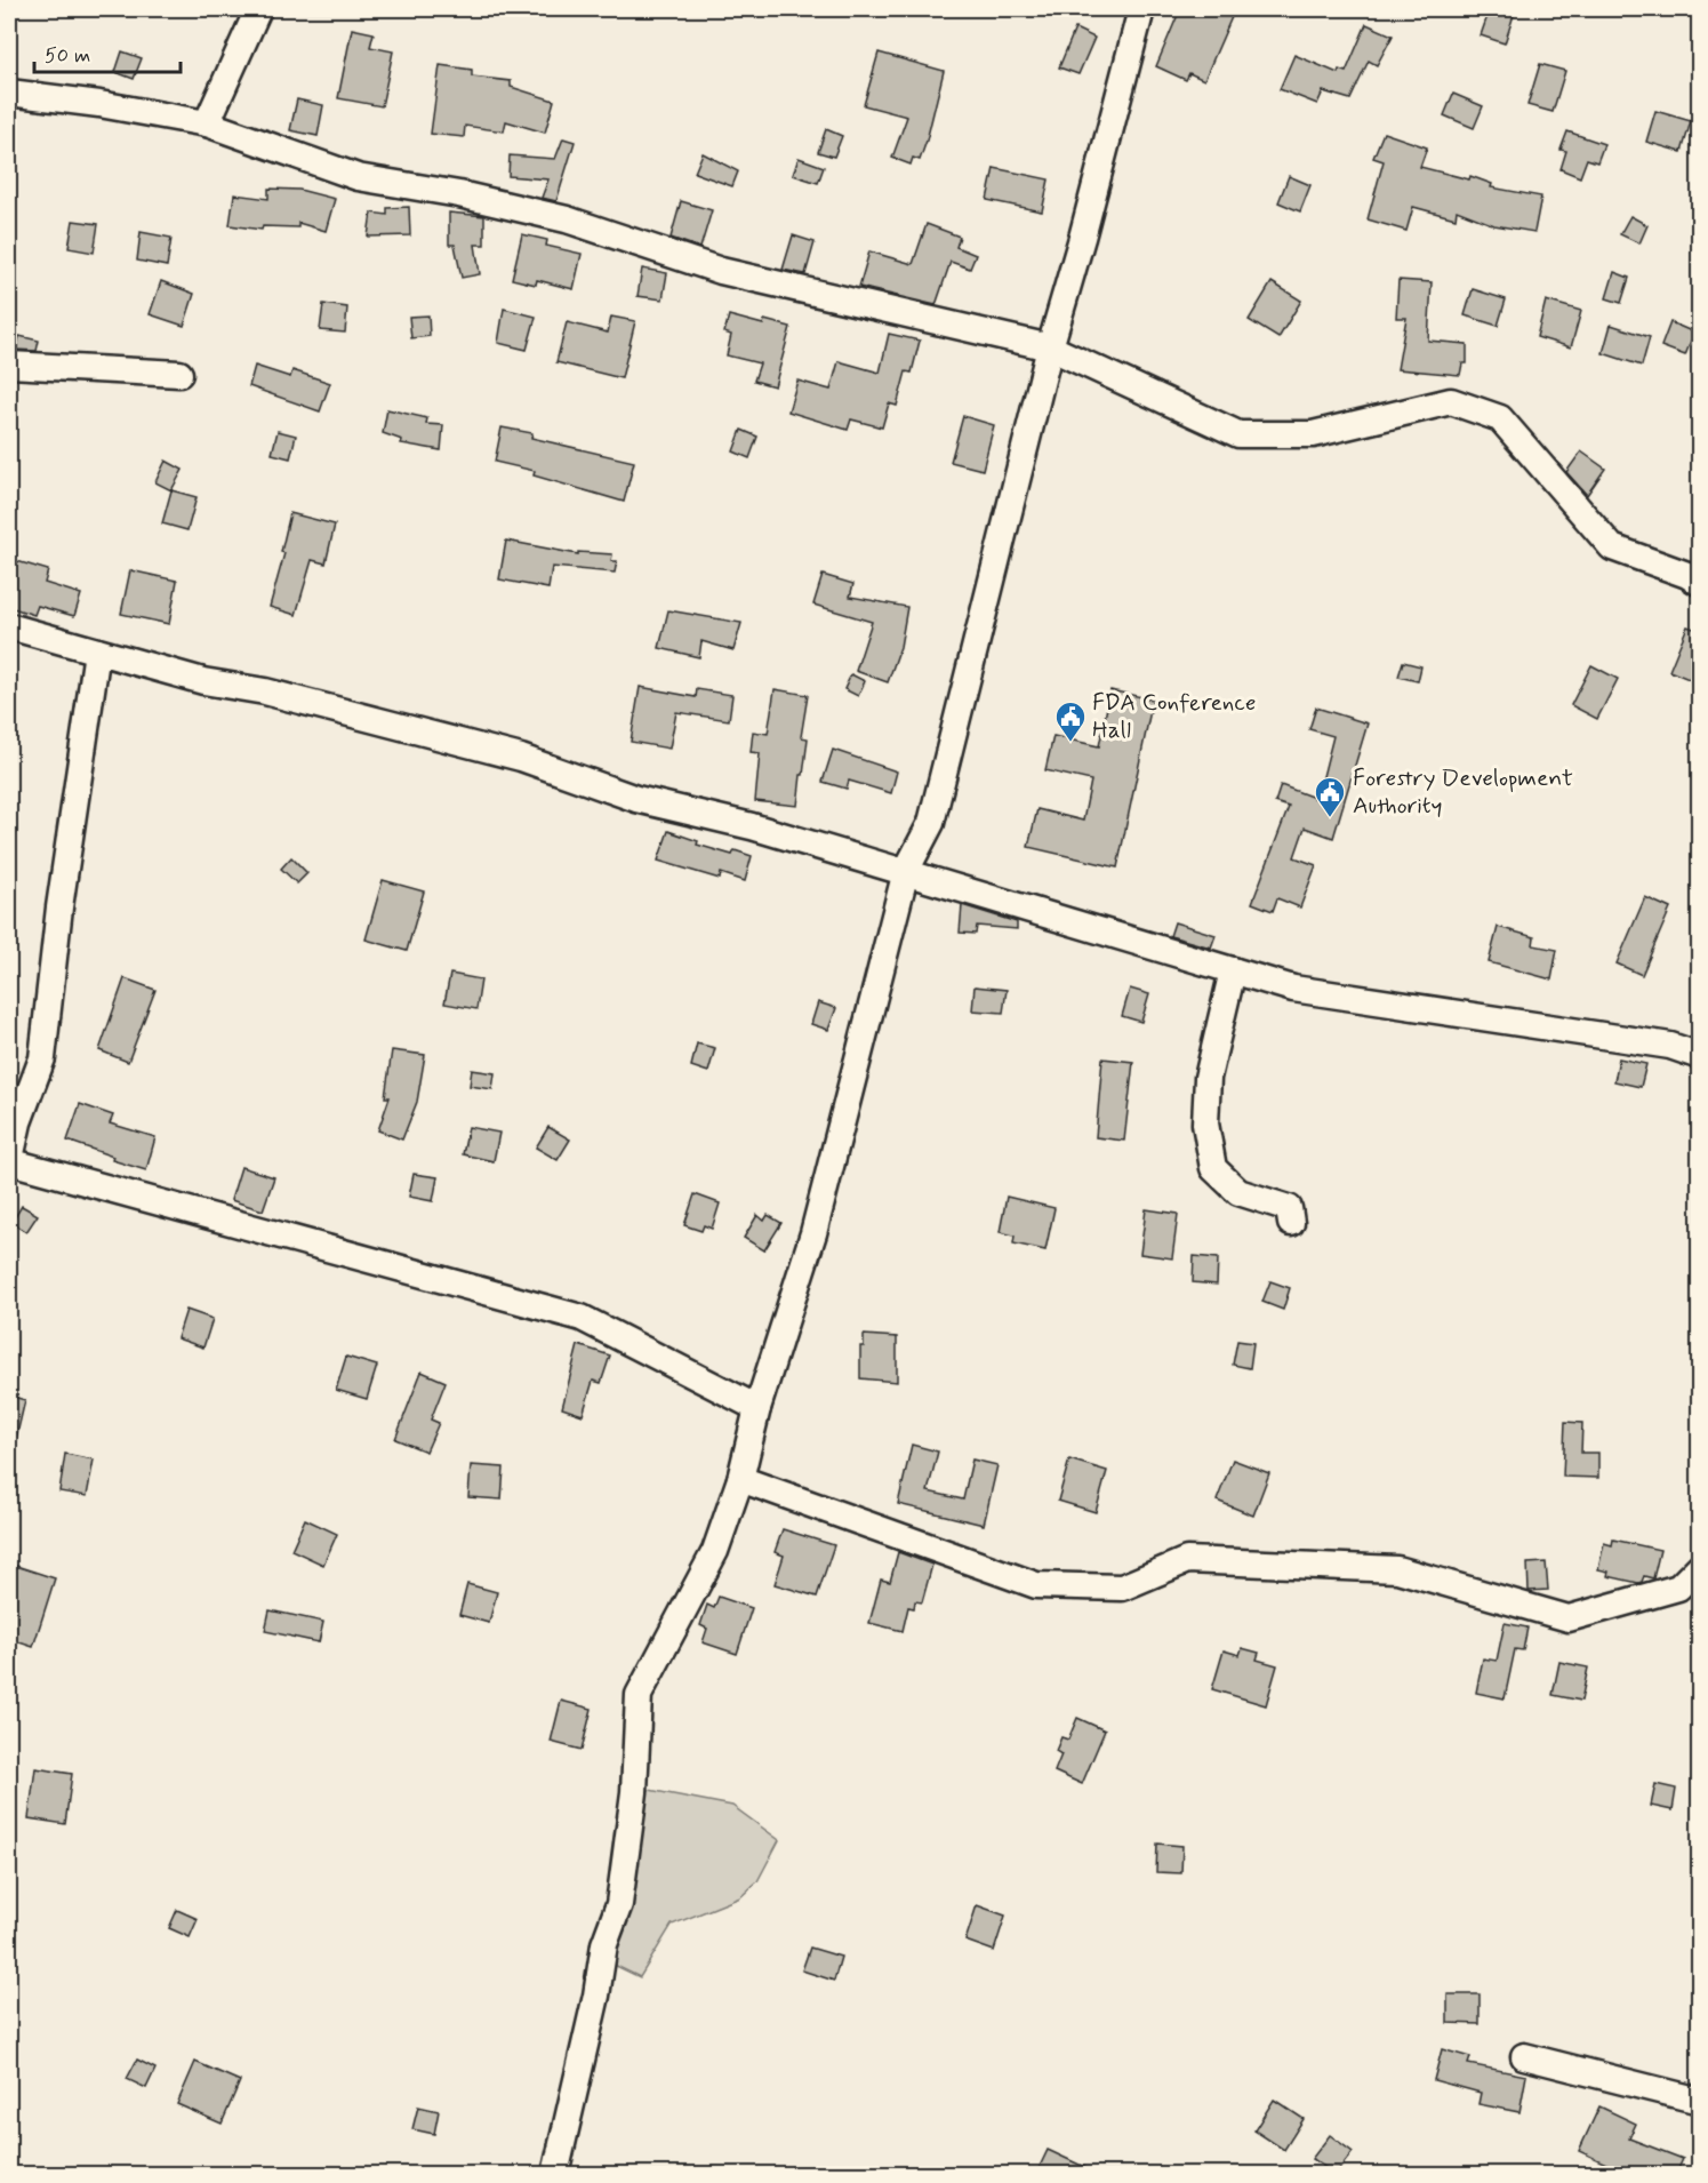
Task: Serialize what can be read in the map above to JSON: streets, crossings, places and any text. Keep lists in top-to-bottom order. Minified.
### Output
{"places":{"public building":["FDA Conference Hall","Forestry Development Authority"]},"scale_bar":"50 m"}
